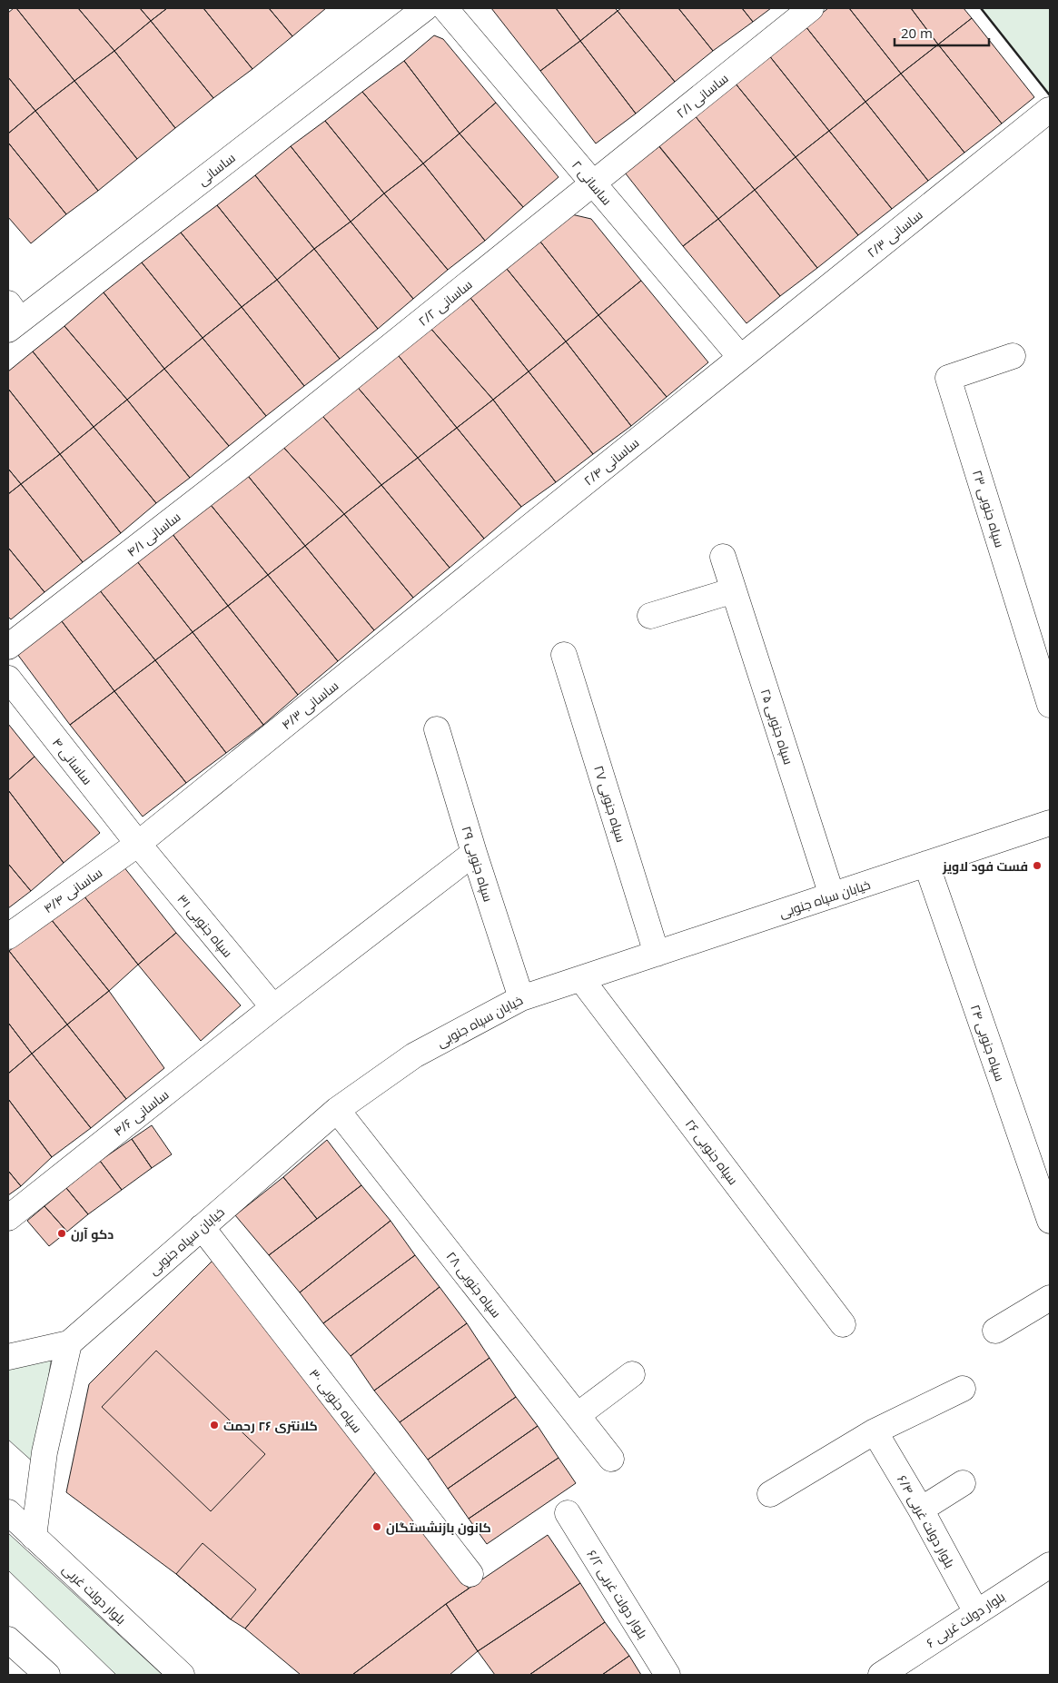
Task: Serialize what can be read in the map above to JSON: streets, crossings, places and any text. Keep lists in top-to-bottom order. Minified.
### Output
{"streets":{"street":["۲/۱ ساسانی","ساسانی","۲ ساسانی","۲/۳ ساسانی","۲/۲ ساسانی","۲/۴ ساسانی","۲۳ سپاه جنوبی","۴/۱ ساسانی","۴/۳ ساسانی","۲۵ سپاه جنوبی","۴ ساسانی","۲۷ سپاه جنوبی","۲۹ سپاه جنوبی","۴/۴ ساسانی","خیابان سپاه جنوبی","۳۱ سپاه جنوبی","۲۴ سپاه جنوبی","۴/۶ ساسانی","۲۶ سپاه جنوبی","۲۸ سپاه جنوبی","۳۰ سپاه جنوبی","بلوار دولت غربی ۶/۴","بلوار دولت غربی","بلوار دولت غربی ۶/۲","بلوار دولت غربی ۶"]},"crossings":[["۲/۱ ساسانی","۲ ساسانی"],["۲/۱ ساسانی","۲/۲ ساسانی"],["۲ ساسانی","۲/۳ ساسانی"],["۲ ساسانی","۲/۲ ساسانی"],["۲ ساسانی","۲/۴ ساسانی"],["۲/۳ ساسانی","۲/۴ ساسانی"],["۲/۲ ساسانی","۴/۱ ساسانی"],["۲/۴ ساسانی","۴/۳ ساسانی"],["۴/۳ ساسانی","۴ ساسانی"],["۴/۳ ساسانی","۴/۴ ساسانی"],["۴/۳ ساسانی","۳۱ سپاه جنوبی"],["۲۵ سپاه جنوبی","خیابان سپاه جنوبی"],["۴ ساسانی","۴/۴ ساسانی"],["۴ ساسانی","۳۱ سپاه جنوبی"],["۲۷ سپاه جنوبی","خیابان سپاه جنوبی"],["۲۹ سپاه جنوبی","خیابان سپاه جنوبی"],["۲۹ سپاه جنوبی","۴/۶ ساسانی"],["۴/۴ ساسانی","۳۱ سپاه جنوبی"],["خیابان سپاه جنوبی","۲۴ سپاه جنوبی"],["خیابان سپاه جنوبی","۲۶ سپاه جنوبی"],["خیابان سپاه جنوبی","۲۸ سپاه جنوبی"],["خیابان سپاه جنوبی","۳۰ سپاه جنوبی"],["۳۱ سپاه جنوبی","۴/۶ ساسانی"],["بلوار دولت غربی ۶/۴","بلوار دولت غربی ۶"]],"places":["فست فود لاویز","دکو آرن","کلانتری ۲۶ رحمت","کانون بازنشستگان"],"scale_bar":"20 m"}
